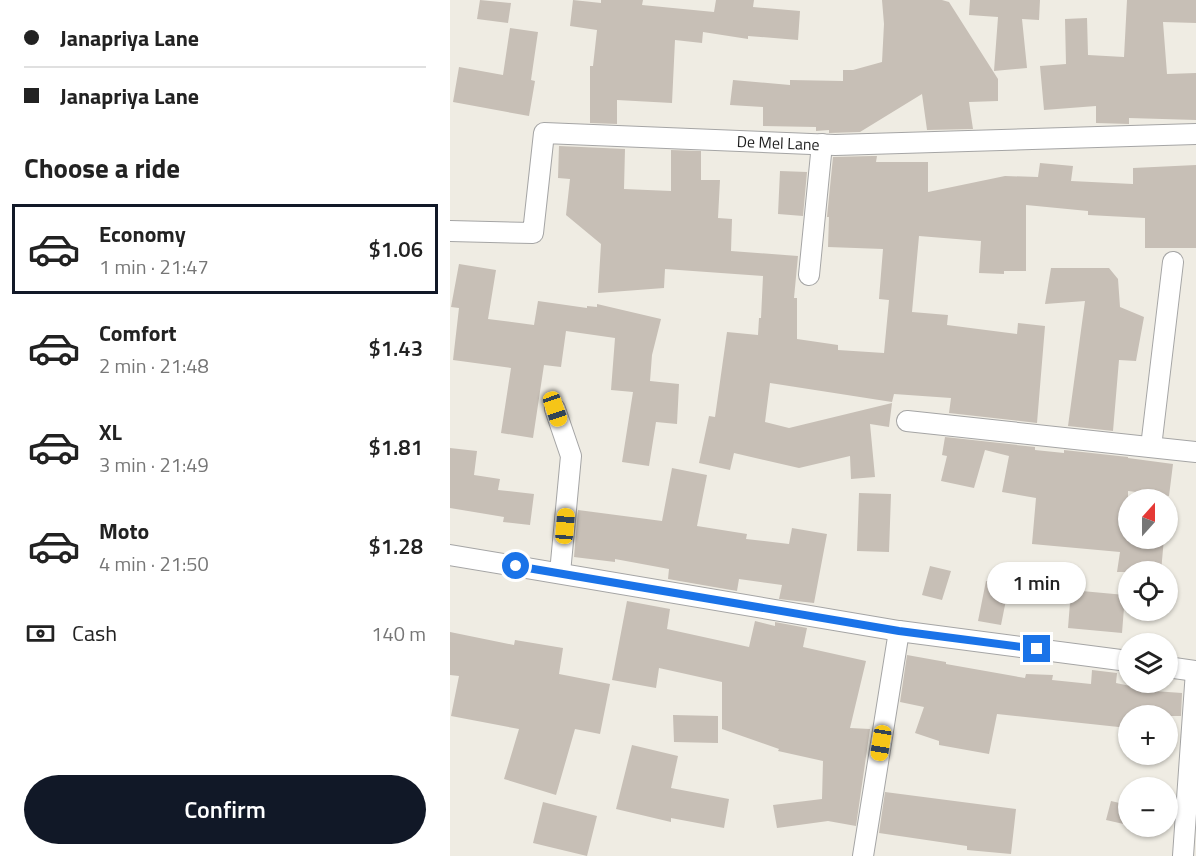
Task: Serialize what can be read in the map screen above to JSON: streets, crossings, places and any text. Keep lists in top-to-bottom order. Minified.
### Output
{"streets":{"street":["De Mel Lane"]},"north":"top","page":{"banner":["Janapriya Lane","Janapriya Lane"],"heading":"Choose a ride","list":[{"name":"Economy","note":"1 min · 21:47","value":"$1.06"},{"name":"Comfort","note":"2 min · 21:48","value":"$1.43"},{"name":"XL","note":"3 min · 21:49","value":"$1.81"},{"name":"Moto","note":"4 min · 21:50","value":"$1.28"}],"map_buttons":["+","−"],"bubble":"1 min","pay":["Cash","140 m"],"buttons":"Confirm"}}
